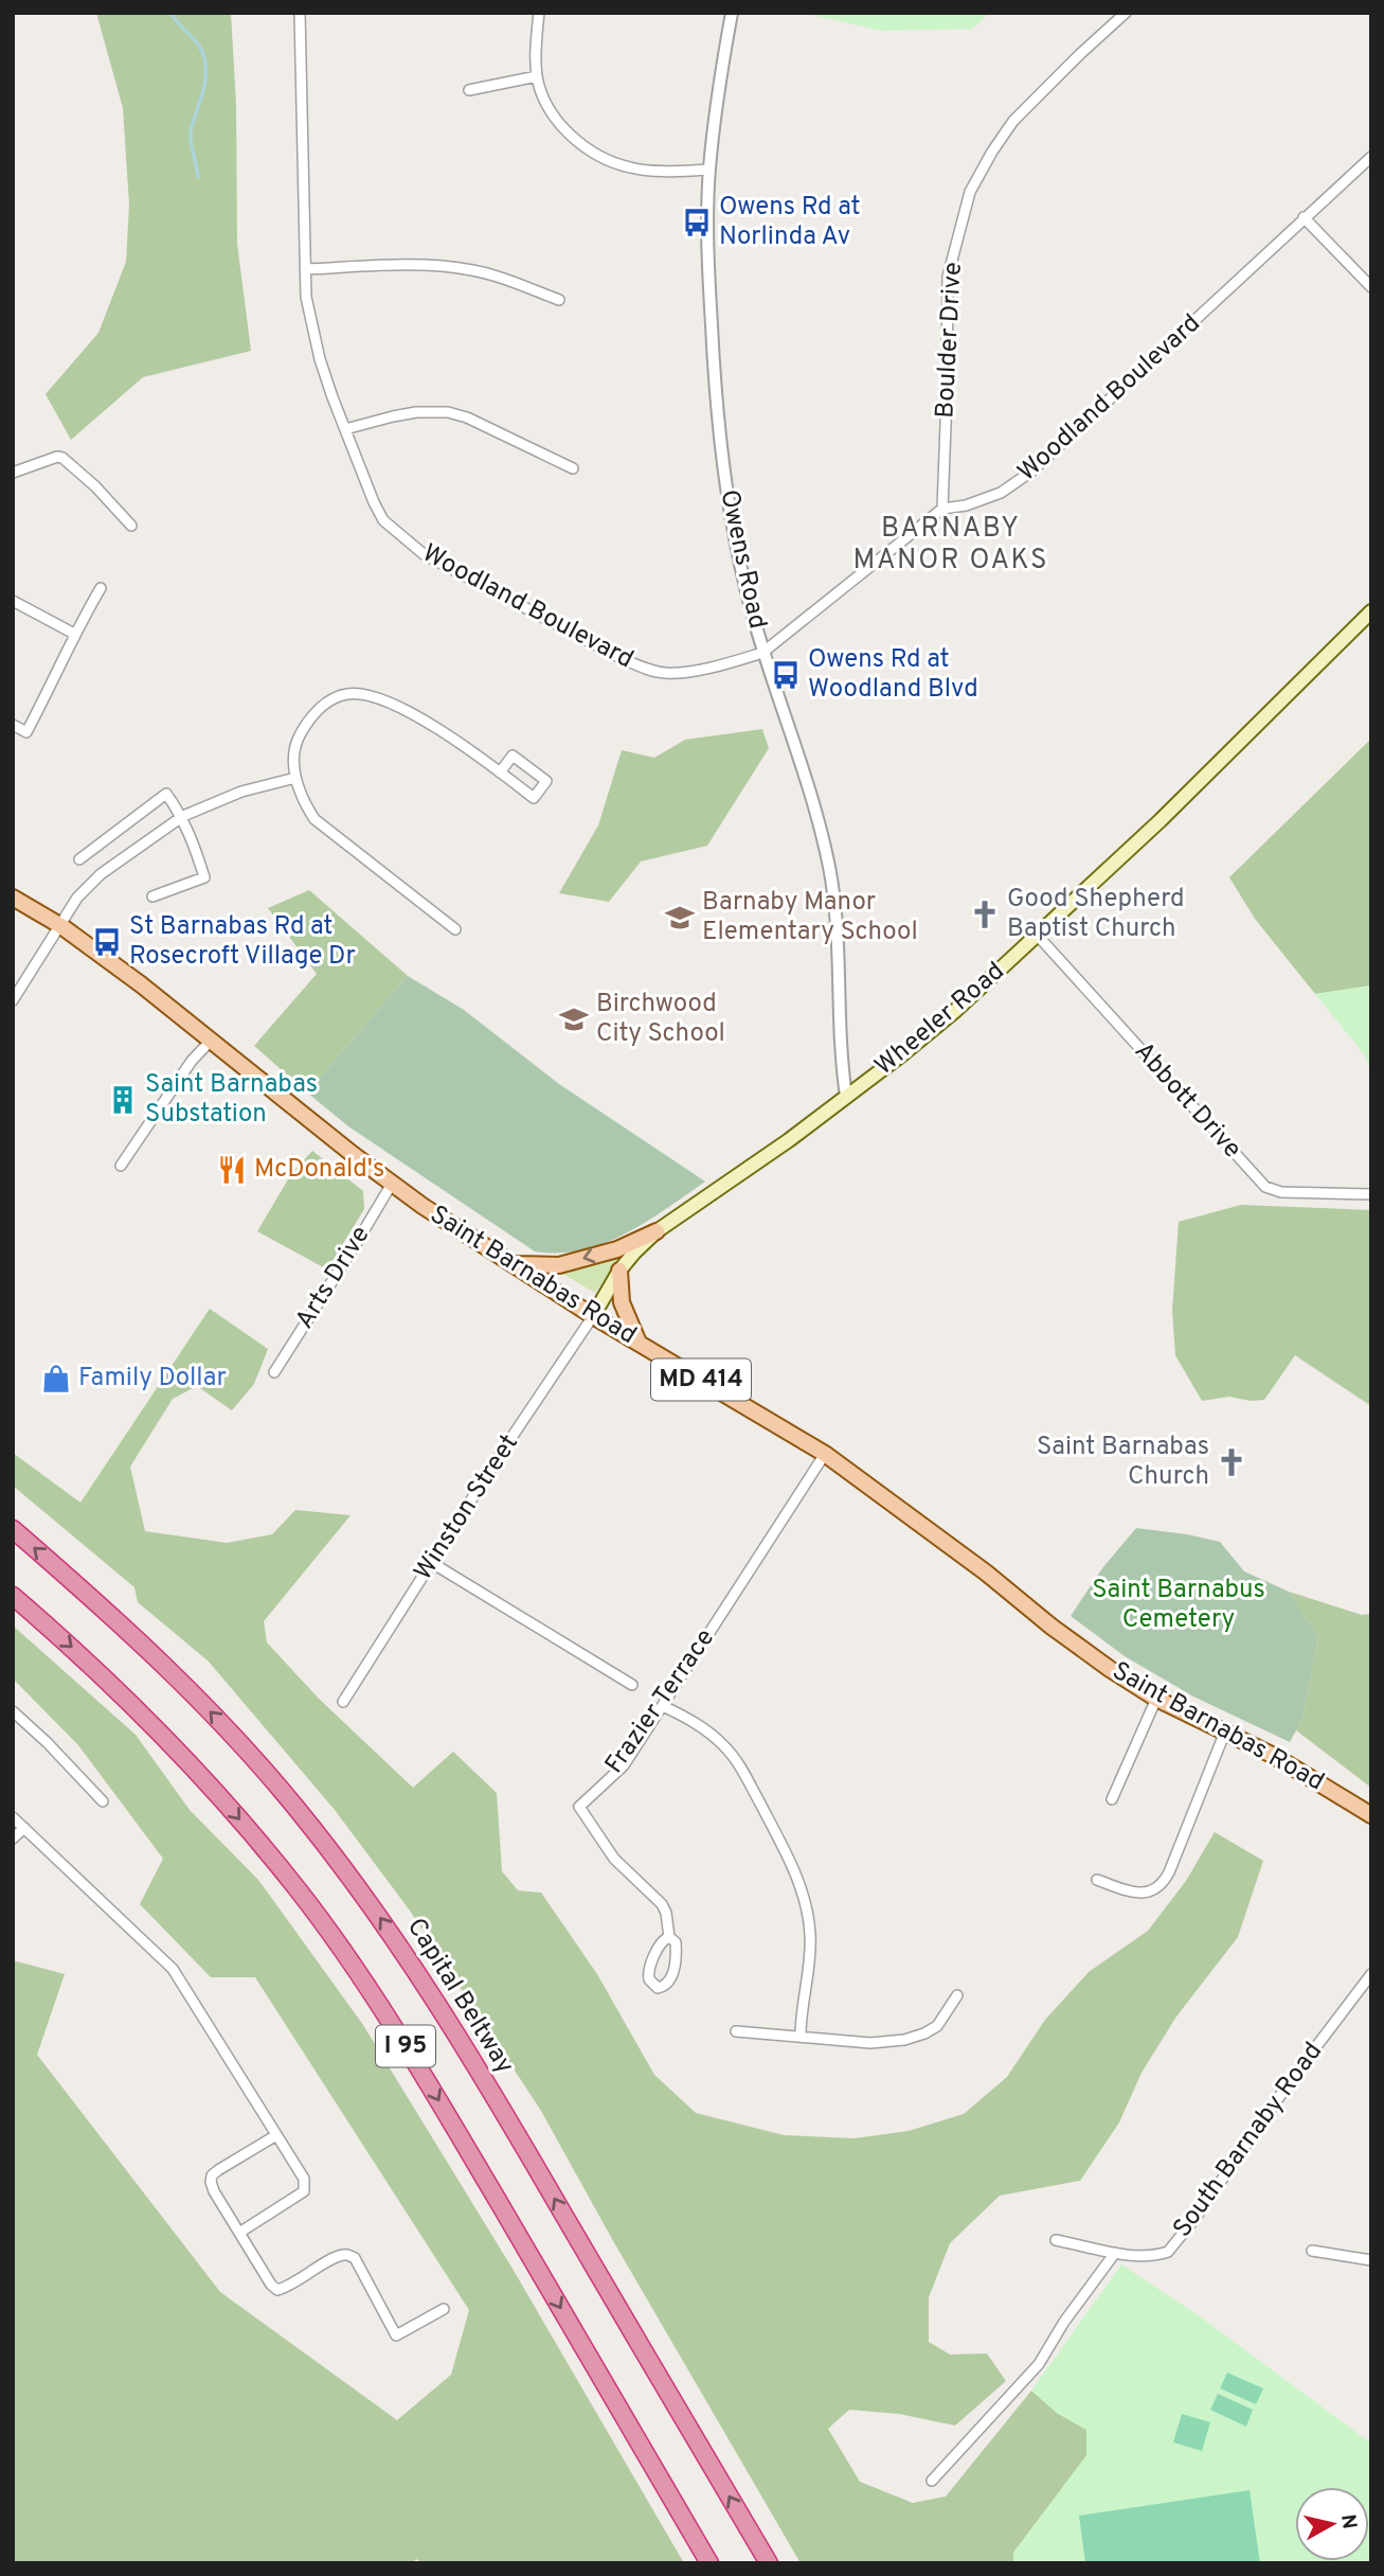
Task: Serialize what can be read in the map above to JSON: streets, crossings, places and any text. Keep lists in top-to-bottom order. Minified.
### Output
{"streets":{"highway":["Capital Beltway","I 95"],"main road":["Wheeler Road","Saint Barnabas Road","MD 414"],"street":["Boulder Drive","Woodland Boulevard","Owens Road","Abbott Drive","Arts Drive","Winston Street","Frazier Terrace","South Barnaby Road"]},"crossings":[["Boulder Drive","Woodland Boulevard"],["Woodland Boulevard","Owens Road"],["Owens Road","Wheeler Road"],["Wheeler Road","Abbott Drive"],["Wheeler Road","Saint Barnabas Road"],["Wheeler Road","Winston Street"],["Saint Barnabas Road","Arts Drive"],["Saint Barnabas Road","Winston Street"],["Saint Barnabas Road","Frazier Terrace"]],"districts":["BARNABY MANOR OAKS"],"parks":["Saint Barnabus Cemetery"],"places":{"bus stop":["Owens Rd at Norlinda Av","Owens Rd at Woodland Blvd","St Barnabas Rd at Rosecroft Village Dr"],"church":["Good Shepherd Baptist Church","Saint Barnabas Church"],"school or university":["Barnaby Manor Elementary School","Birchwood City School"],"building":["Saint Barnabas Substation"],"restaurant":["McDonald's"],"shop":["Family Dollar"]},"north":"right"}
